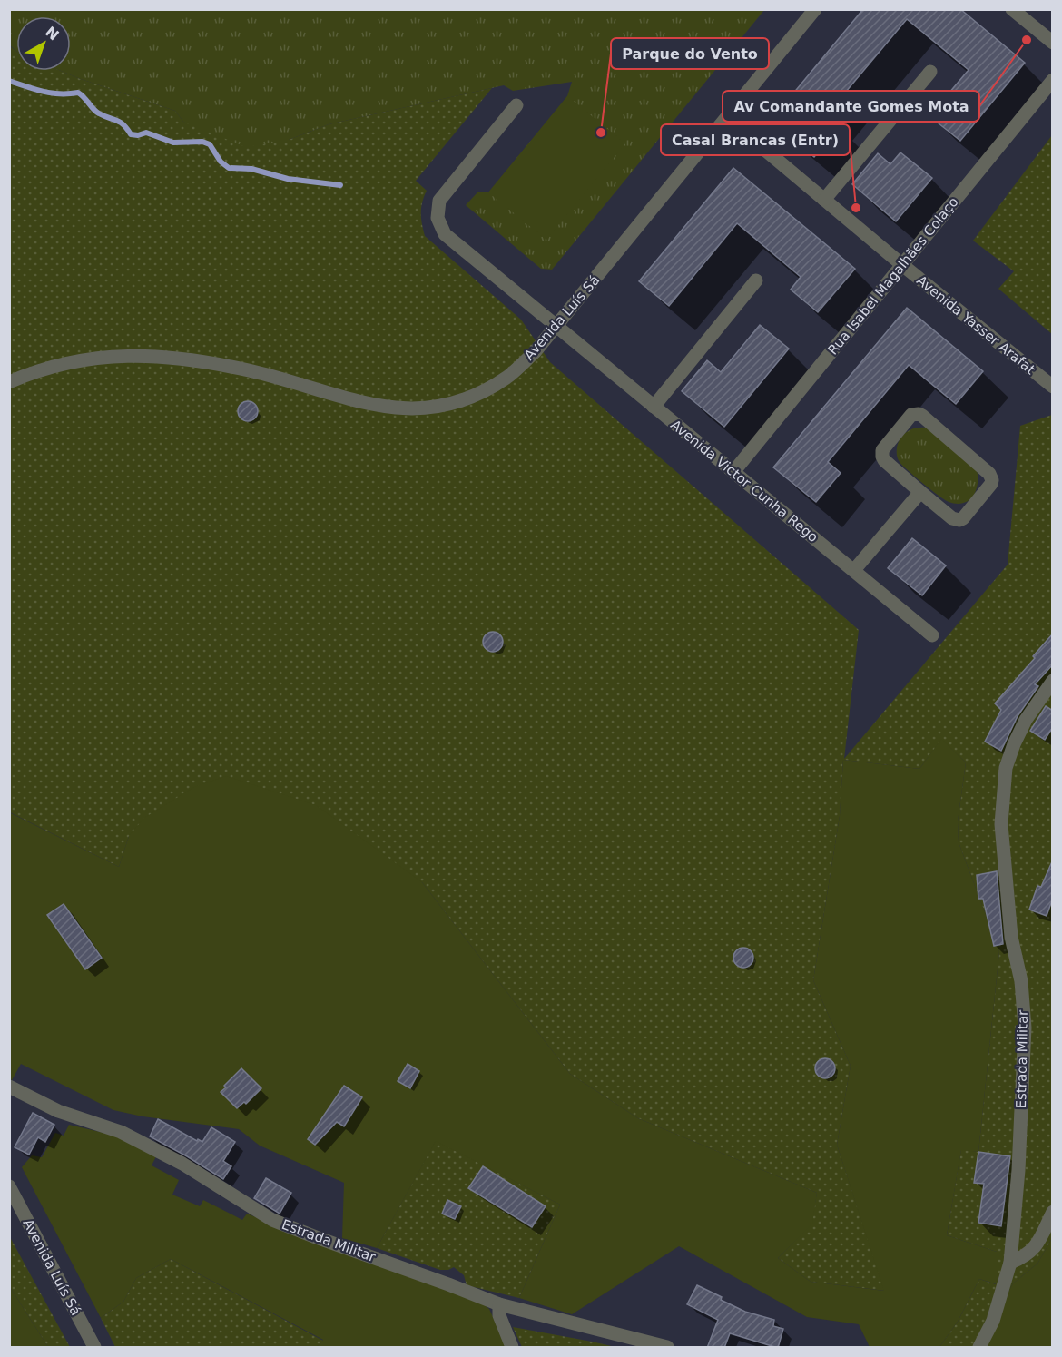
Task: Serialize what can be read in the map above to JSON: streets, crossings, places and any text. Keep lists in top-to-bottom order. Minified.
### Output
{"streets":{"street":["Rua Isabel Magalhães Colaço","Avenida Luís Sá","Avenida Yasser Arafat","Avenida Victor Cunha Rego","Estrada Militar"]},"crossings":[["Rua Isabel Magalhães Colaço","Avenida Yasser Arafat"],["Rua Isabel Magalhães Colaço","Avenida Victor Cunha Rego"],["Avenida Luís Sá","Avenida Yasser Arafat"],["Avenida Luís Sá","Avenida Victor Cunha Rego"]],"places":["Av Comandante Gomes Mota","Parque do Vento","Casal Brancas (Entr)"],"north":"top right"}
